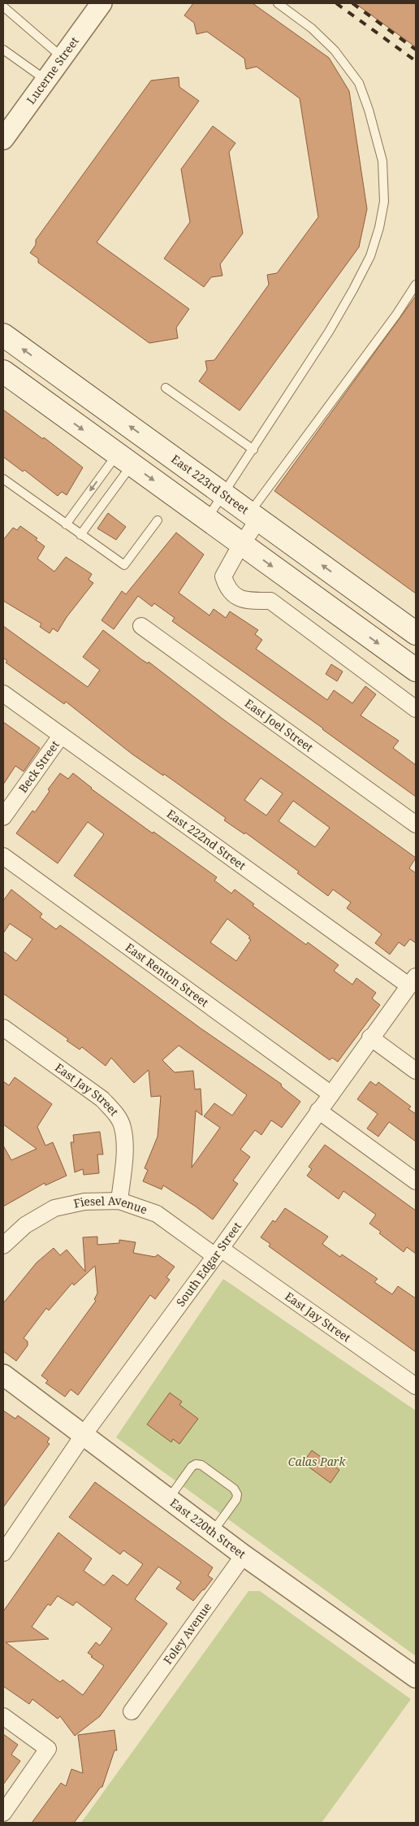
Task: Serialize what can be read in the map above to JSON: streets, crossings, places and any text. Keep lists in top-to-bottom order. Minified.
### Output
{"streets":{"main road":["East 223rd Street"],"street":["Lucerne Street","East Joel Street","Beck Street","East 222nd Street","East Renton Street","East Jay Street","Fiesel Avenue","South Edgar Street","East 220th Street","Foley Avenue"]},"crossings":[["Beck Street","East 222nd Street"],["East 222nd Street","South Edgar Street"],["East Renton Street","South Edgar Street"],["East Jay Street","Fiesel Avenue"],["East Jay Street","South Edgar Street"],["Fiesel Avenue","South Edgar Street"],["South Edgar Street","East 220th Street"],["East 220th Street","Foley Avenue"]],"parks":["Calas Park"]}
